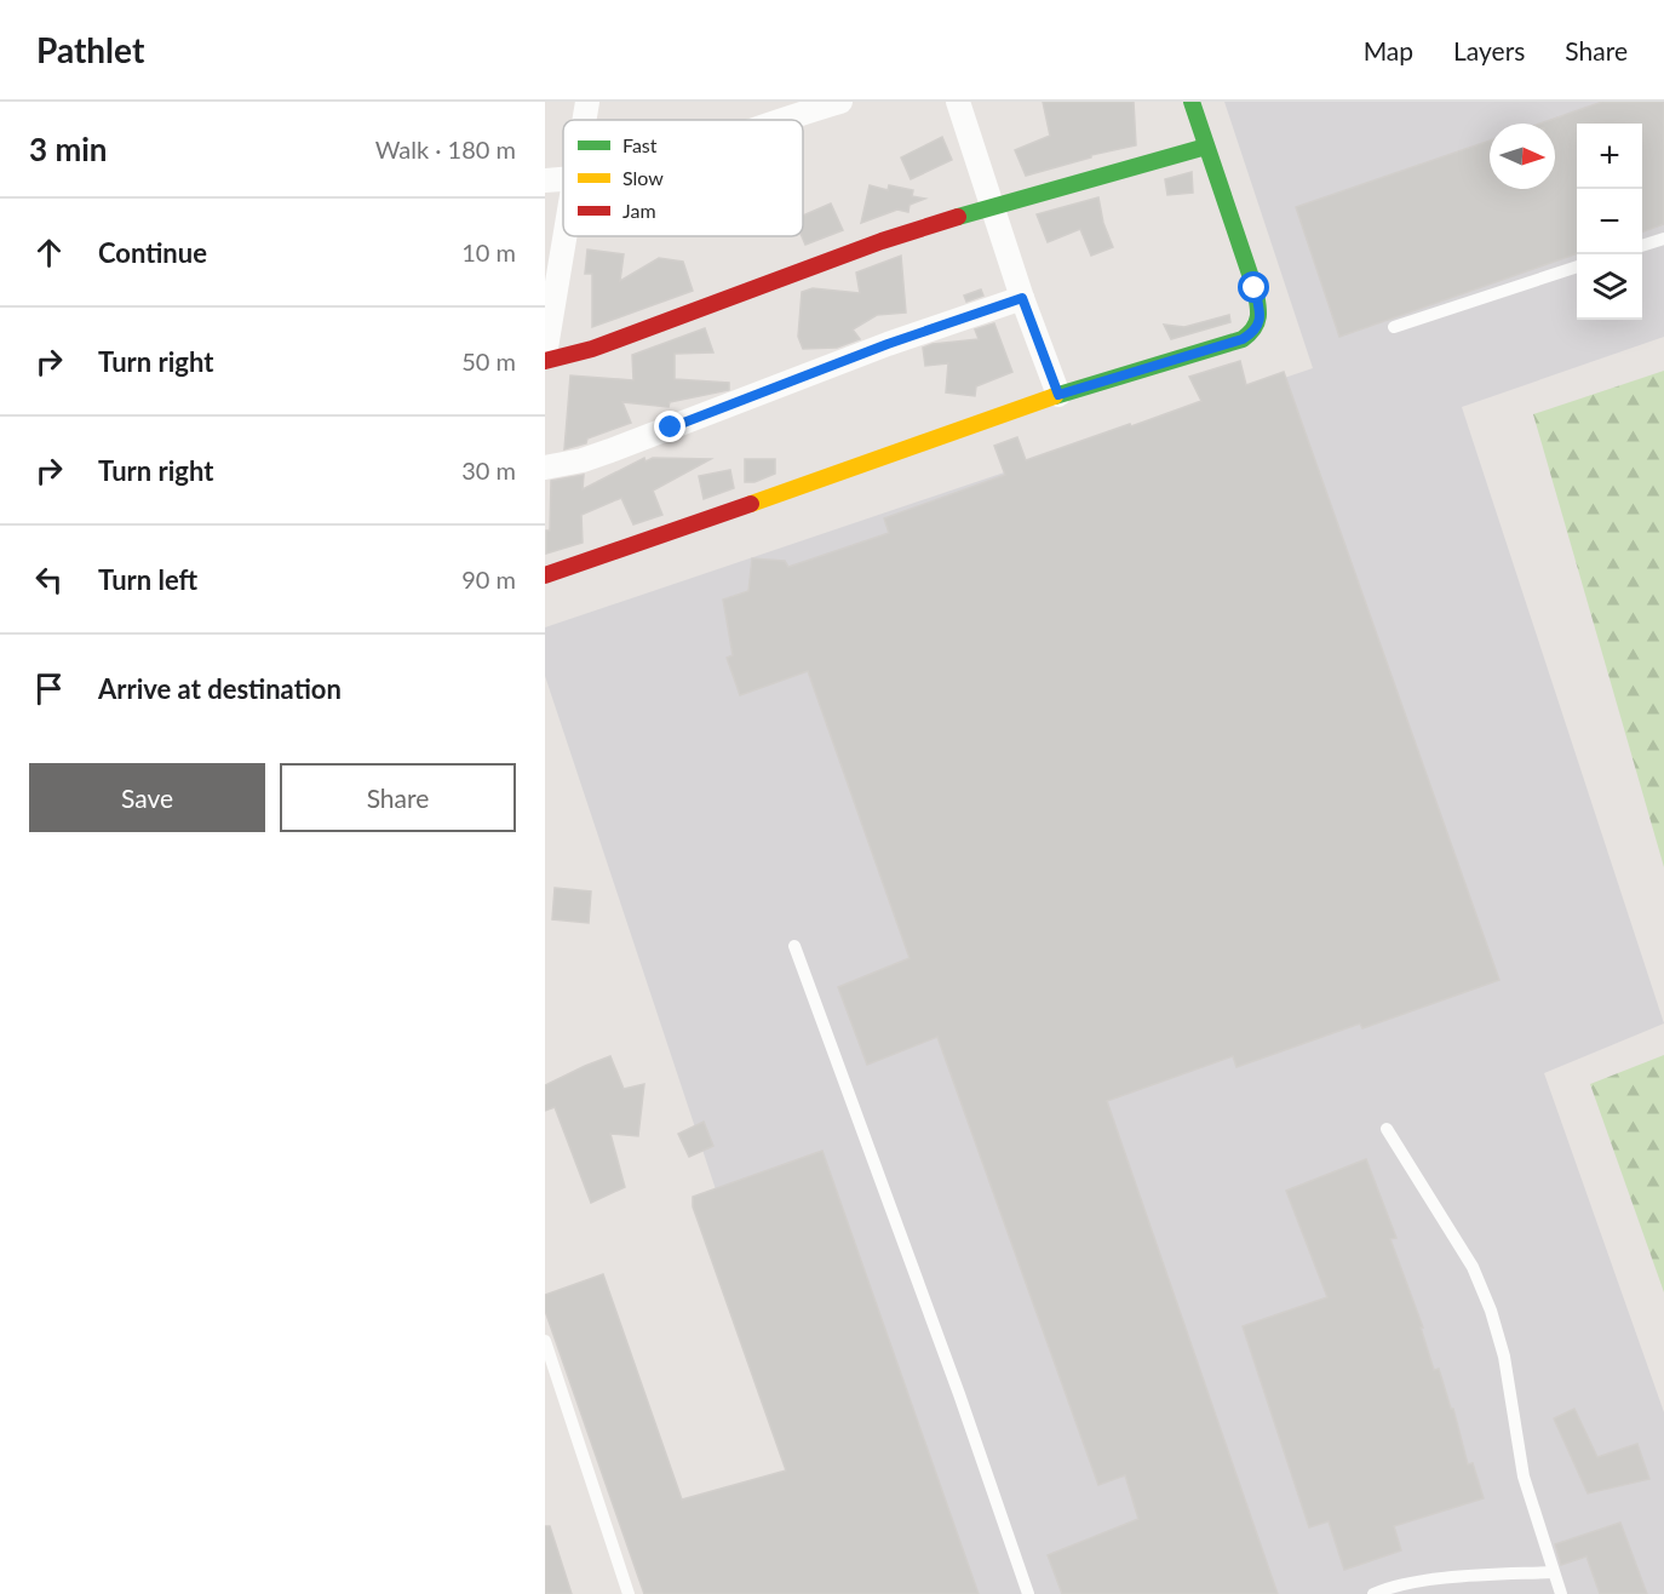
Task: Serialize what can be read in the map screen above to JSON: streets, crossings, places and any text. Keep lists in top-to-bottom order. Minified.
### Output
{"legend":["Fast","Slow","Jam"],"north":"right","page":{"header":"Pathlet","nav":["Map","Layers","Share"],"heading":["3 min","Walk · 180 m"],"map_buttons":["+","−"],"list":[["Continue","10 m"],["Turn right","50 m"],["Turn right","30 m"],["Turn left","90 m"],"Arrive at destination"],"buttons":["Save","Share"]}}
